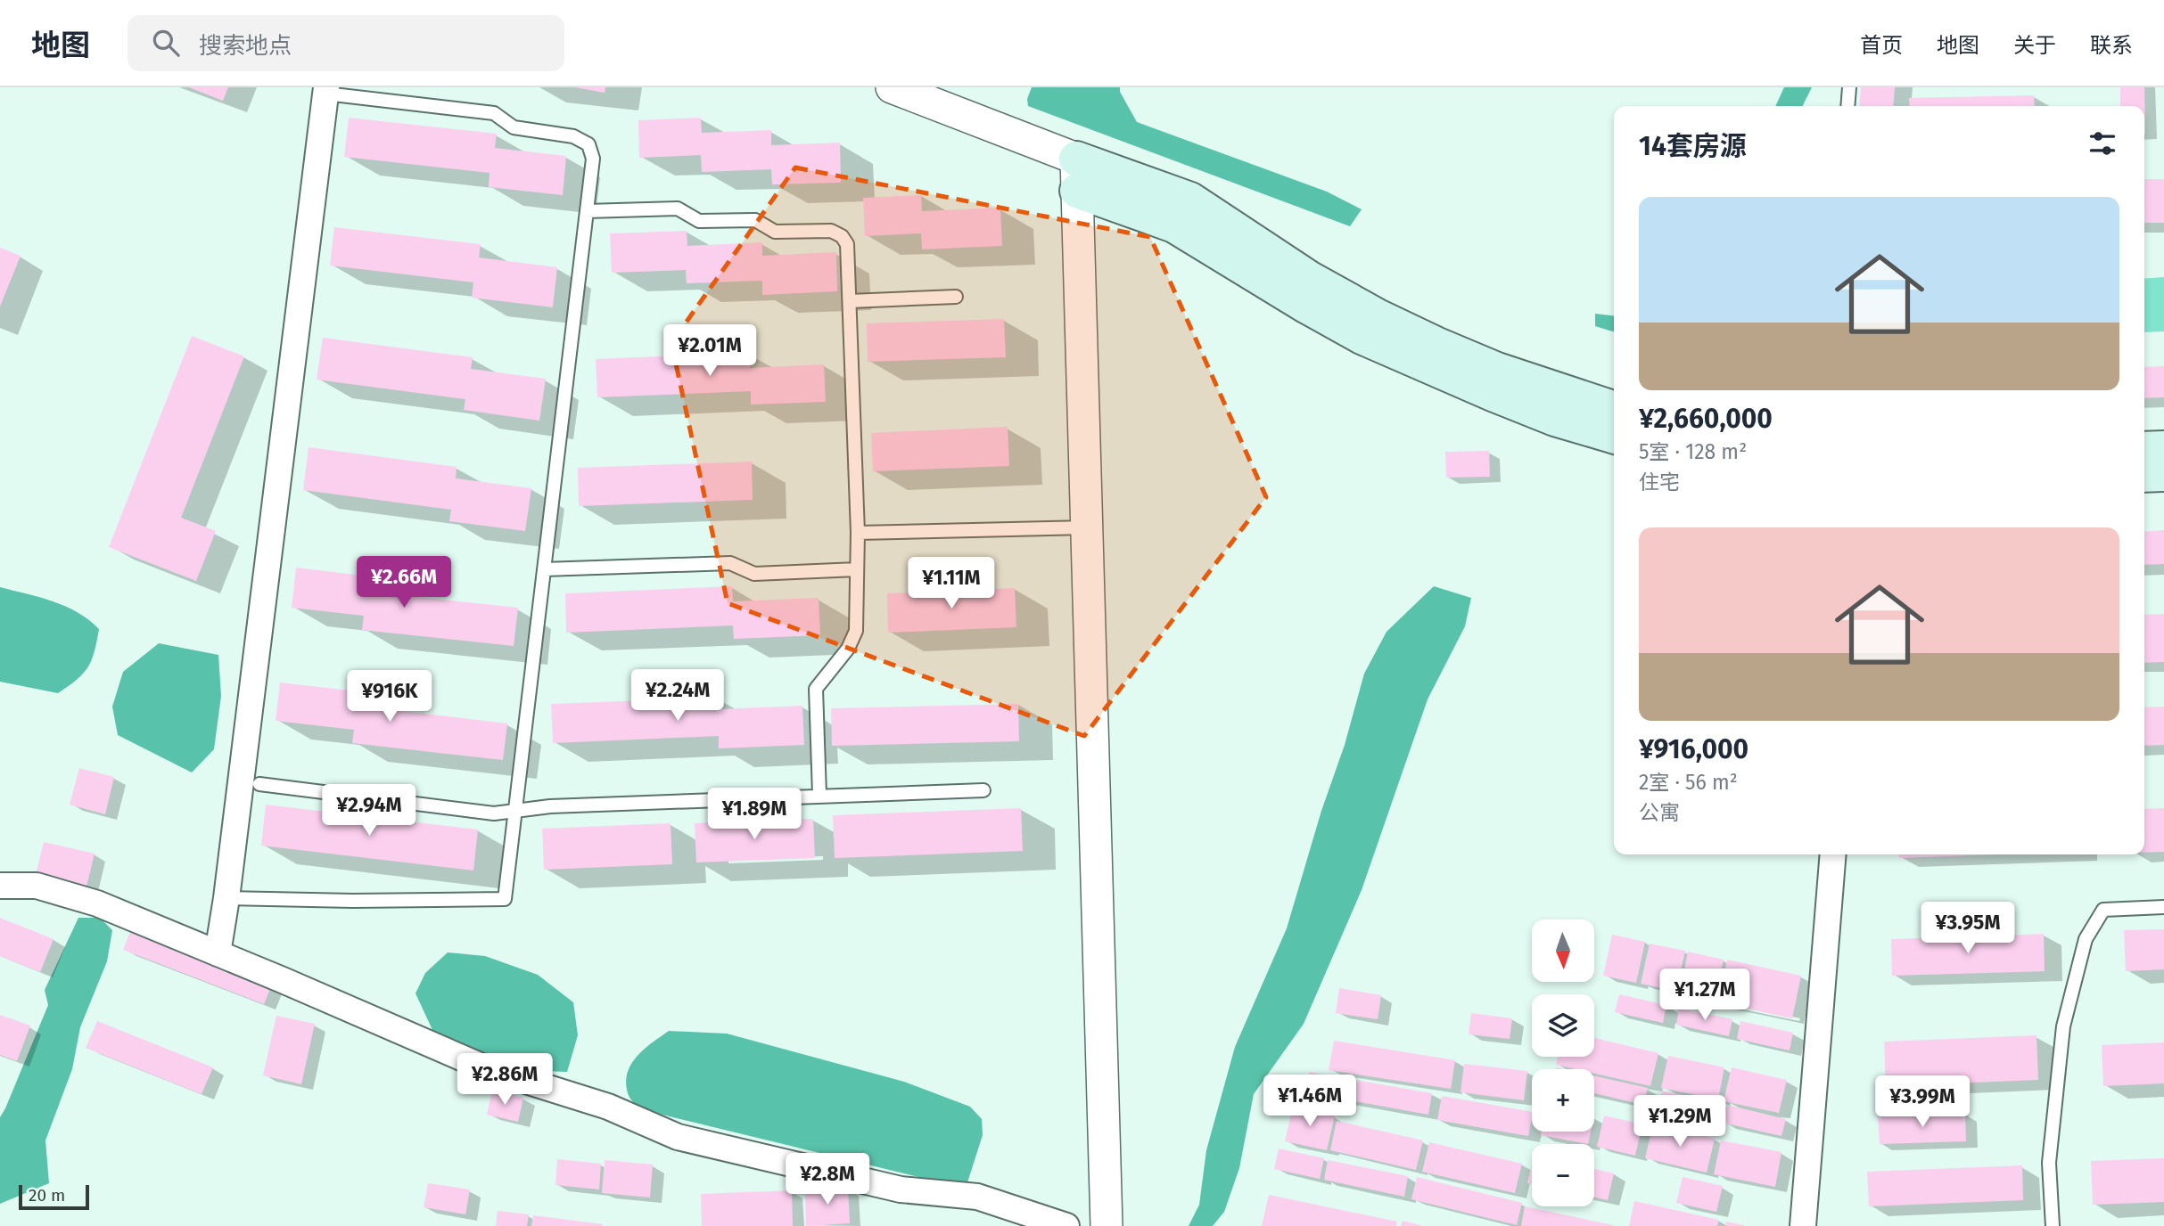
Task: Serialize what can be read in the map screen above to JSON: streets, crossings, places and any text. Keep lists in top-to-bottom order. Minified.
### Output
{"scale_bar":"20 m","north":"bottom","page":{"header":"地图","search":"搜索地点","nav":["首页","地图","关于","联系"],"heading":"14套房源","list":[{"name":"¥2,660,000","note":"5室 · 128 m² · 住宅"},{"name":"¥916,000","note":"2室 · 56 m² · 公寓"}],"price":["¥2.01M","¥2.66M","¥1.11M","¥2.24M","¥916K","¥2.94M","¥1.89M","¥3.95M","¥1.27M","¥2.86M","¥1.46M","¥3.99M","¥1.29M","¥2.8M"],"map_buttons":["+","−"],"scale":"20 m"}}
